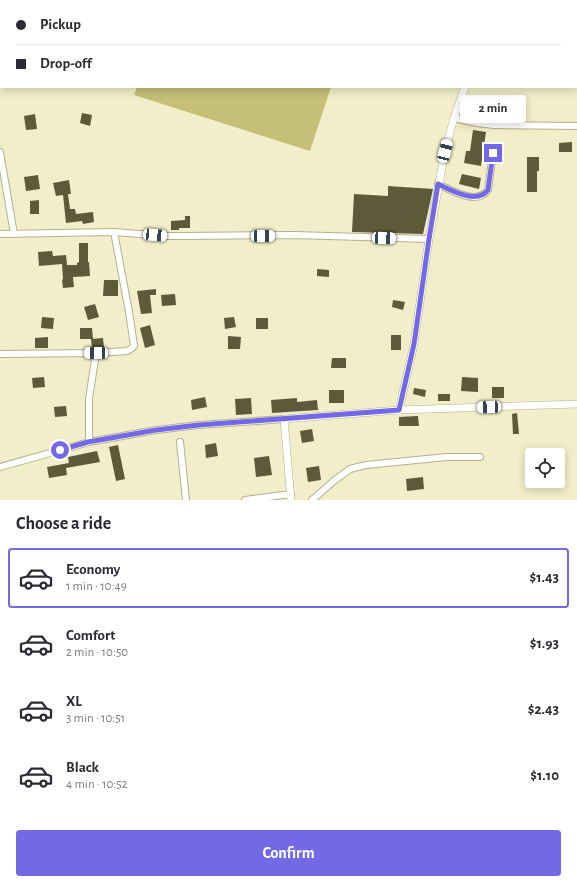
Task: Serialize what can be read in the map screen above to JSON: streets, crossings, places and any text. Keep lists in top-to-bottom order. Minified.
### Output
{"page":{"banner":["Pickup","Drop-off"],"bubble":"2 min","heading":"Choose a ride","list":[{"name":"Economy","note":"1 min · 10:49","value":"$1.43"},{"name":"Comfort","note":"2 min · 10:50","value":"$1.93"},{"name":"XL","note":"3 min · 10:51","value":"$2.43"},{"name":"Black","note":"4 min · 10:52","value":"$1.10"}],"buttons":"Confirm"}}
